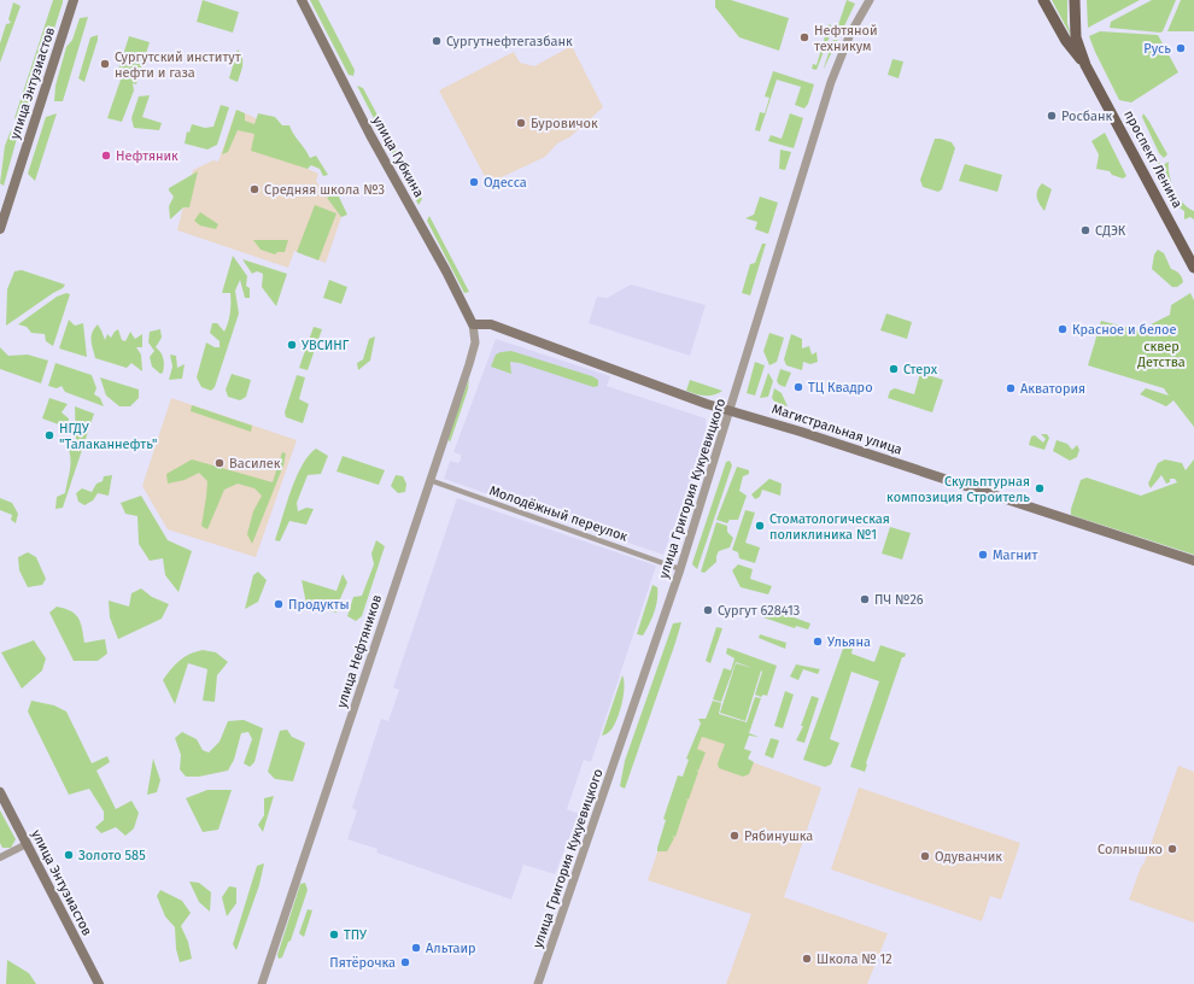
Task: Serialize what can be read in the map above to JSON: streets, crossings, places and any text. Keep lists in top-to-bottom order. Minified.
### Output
{"streets":{"main road":["улица Энтузиастов","улица Губкина","проспект Ленина","Магистральная улица"],"street":["улица Григория Кукуевицкого","Молодёжный переулок","улица Нефтяников"]},"crossings":[["улица Губкина","Магистральная улица"],["улица Губкина","улица Нефтяников"],["Магистральная улица","улица Григория Кукуевицкого"],["Магистральная улица","улица Нефтяников"],["улица Григория Кукуевицкого","Молодёжный переулок"],["Молодёжный переулок","улица Нефтяников"]],"parks":["сквер Детства"],"places":["Нефтяной техникум","Сургутнефтегазбанк","Русь","Сургутский институт нефти и газа","Росбанк","Буровичок","Нефтяник","Одесса","Средняя школа №3","СДЭК","Красное и белое","УВСИНГ","Стерх","ТЦ Квадро","Акватория","НГДУ \"Талаканнефть\"","Василек","Скульптурная композиция Строитель","Стоматологическая поликлиника №1","Магнит","ПЧ №26","Продукты","Сургут 628413","Ульяна","Рябинушка","Солнышко","Золото 585","Одуванчик","ТПУ","Альтаир","Школа № 12","Пятёрочка"]}
